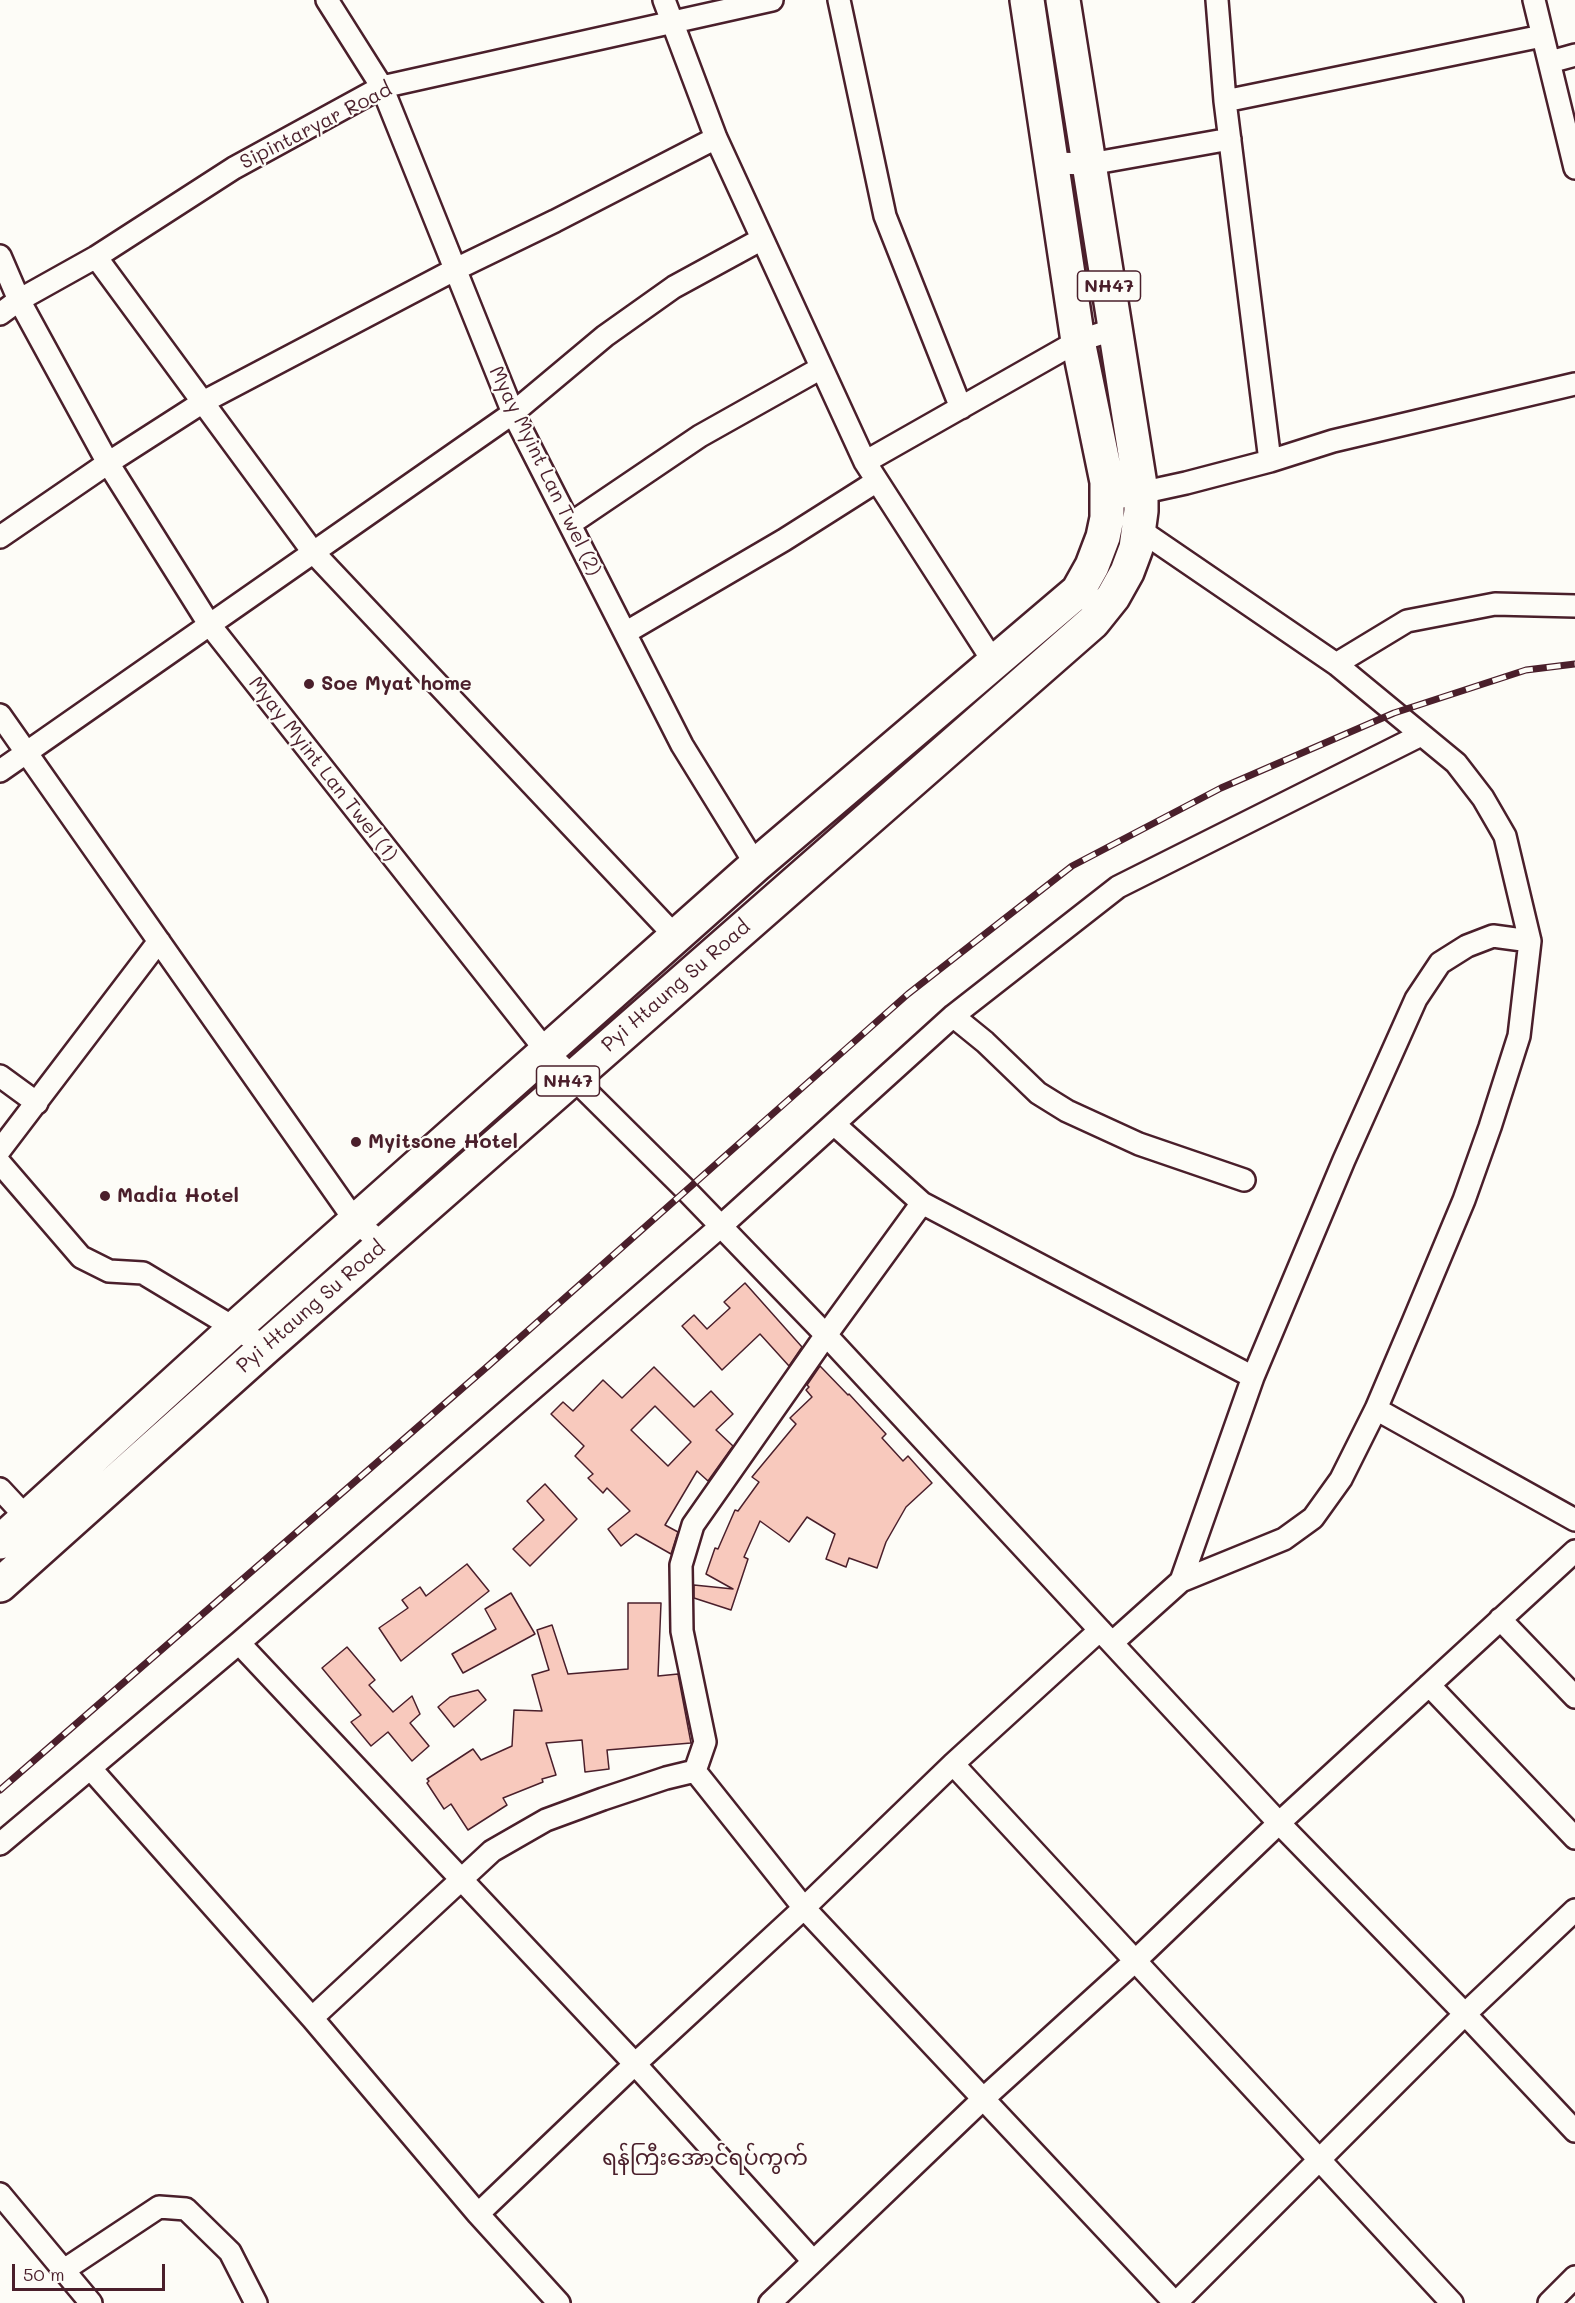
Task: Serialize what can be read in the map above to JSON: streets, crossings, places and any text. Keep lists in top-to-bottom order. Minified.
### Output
{"streets":{"highway":["NH47","Pyi Htaung Su Road"],"street":["Sipintaryar Road","Myay Myint Lan Twel (2)","Myay Myint Lan Twel (1)"]},"crossings":[["Sipintaryar Road","Myay Myint Lan Twel (2)"],["Sipintaryar Road","Myay Myint Lan Twel (1)"],["NH47","Pyi Htaung Su Road"],["Myay Myint Lan Twel (2)","Pyi Htaung Su Road"],["Myay Myint Lan Twel (1)","Pyi Htaung Su Road"]],"districts":["ရန်ကြီးအောင်ရပ်ကွက်"],"places":["Soe Myat home","Myitsone Hotel","Madia Hotel"],"scale_bar":"50 m"}
